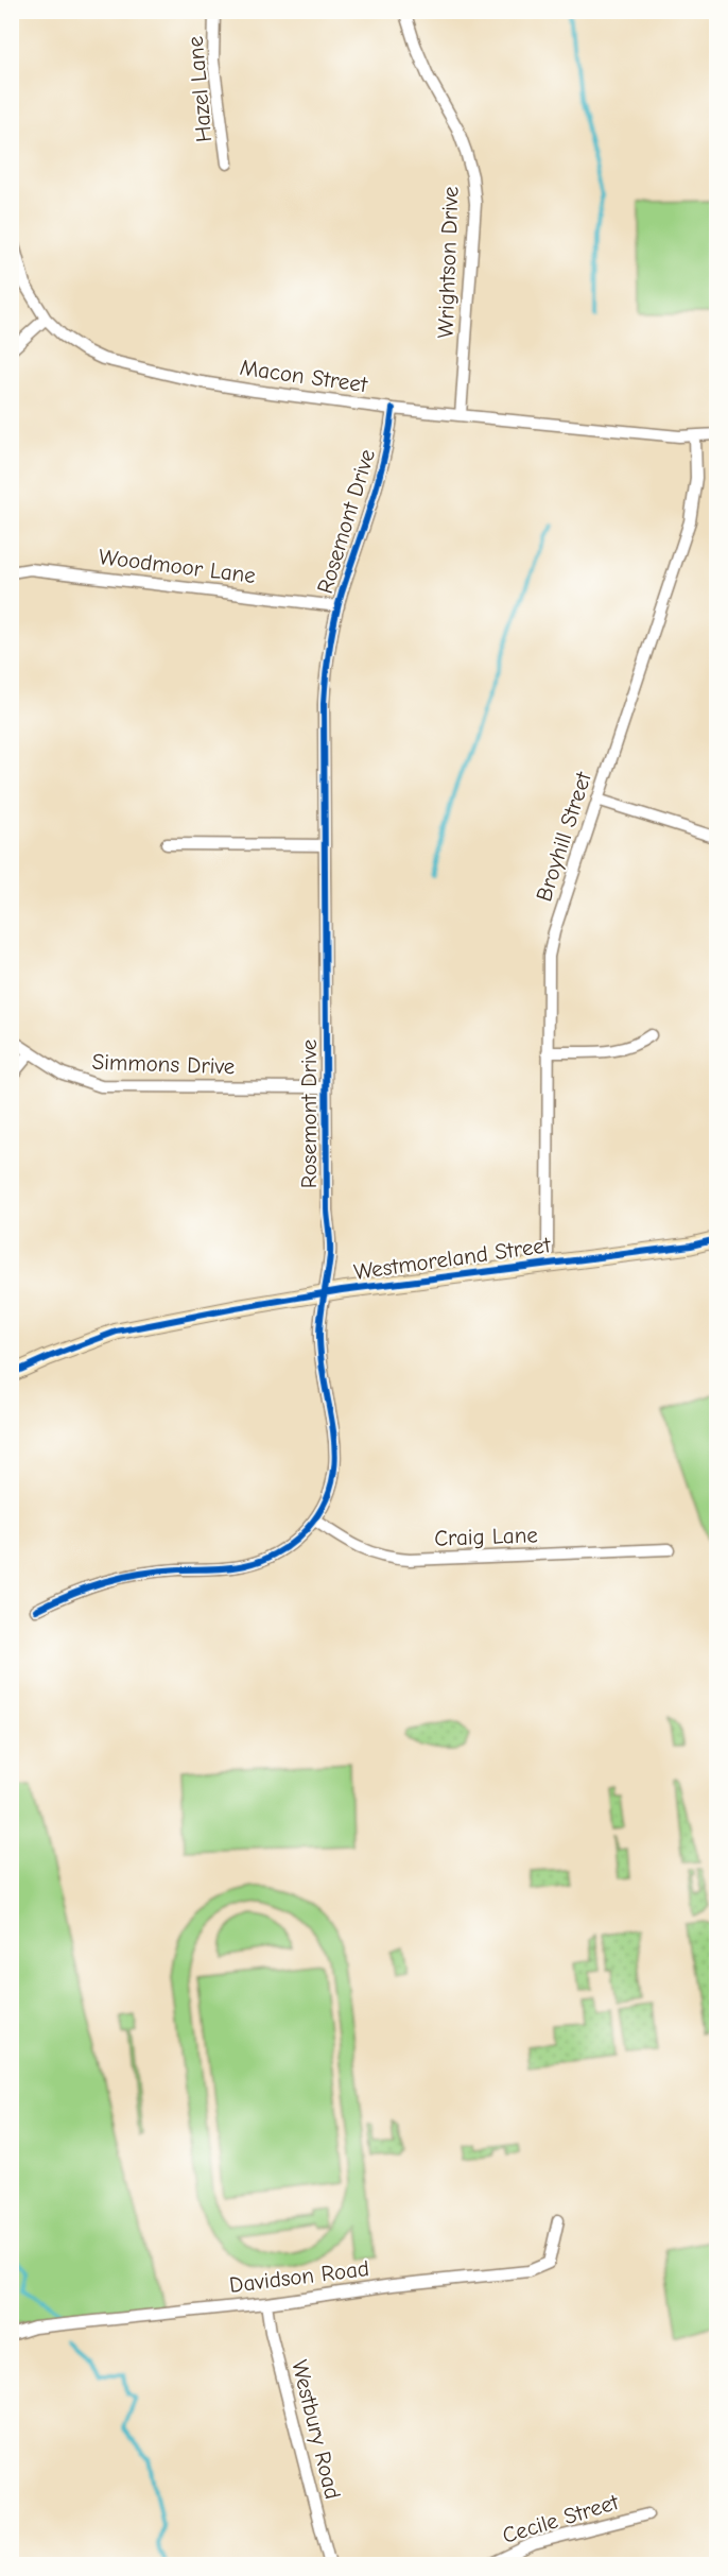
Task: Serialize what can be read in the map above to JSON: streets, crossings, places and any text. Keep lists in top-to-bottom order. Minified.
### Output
{"streets":{"main road":["Westmoreland Street"],"street":["Hazel Lane","Wrightson Drive","Macon Street","Rosemont Drive","Woodmoor Lane","Broyhill Street","Simmons Drive","Craig Lane","Davidson Road","Westbury Road","Cecile Street"]},"crossings":[["Wrightson Drive","Macon Street"],["Macon Street","Rosemont Drive"],["Macon Street","Broyhill Street"],["Rosemont Drive","Woodmoor Lane"],["Rosemont Drive","Simmons Drive"],["Rosemont Drive","Westmoreland Street"],["Rosemont Drive","Craig Lane"],["Broyhill Street","Westmoreland Street"],["Davidson Road","Westbury Road"]]}
